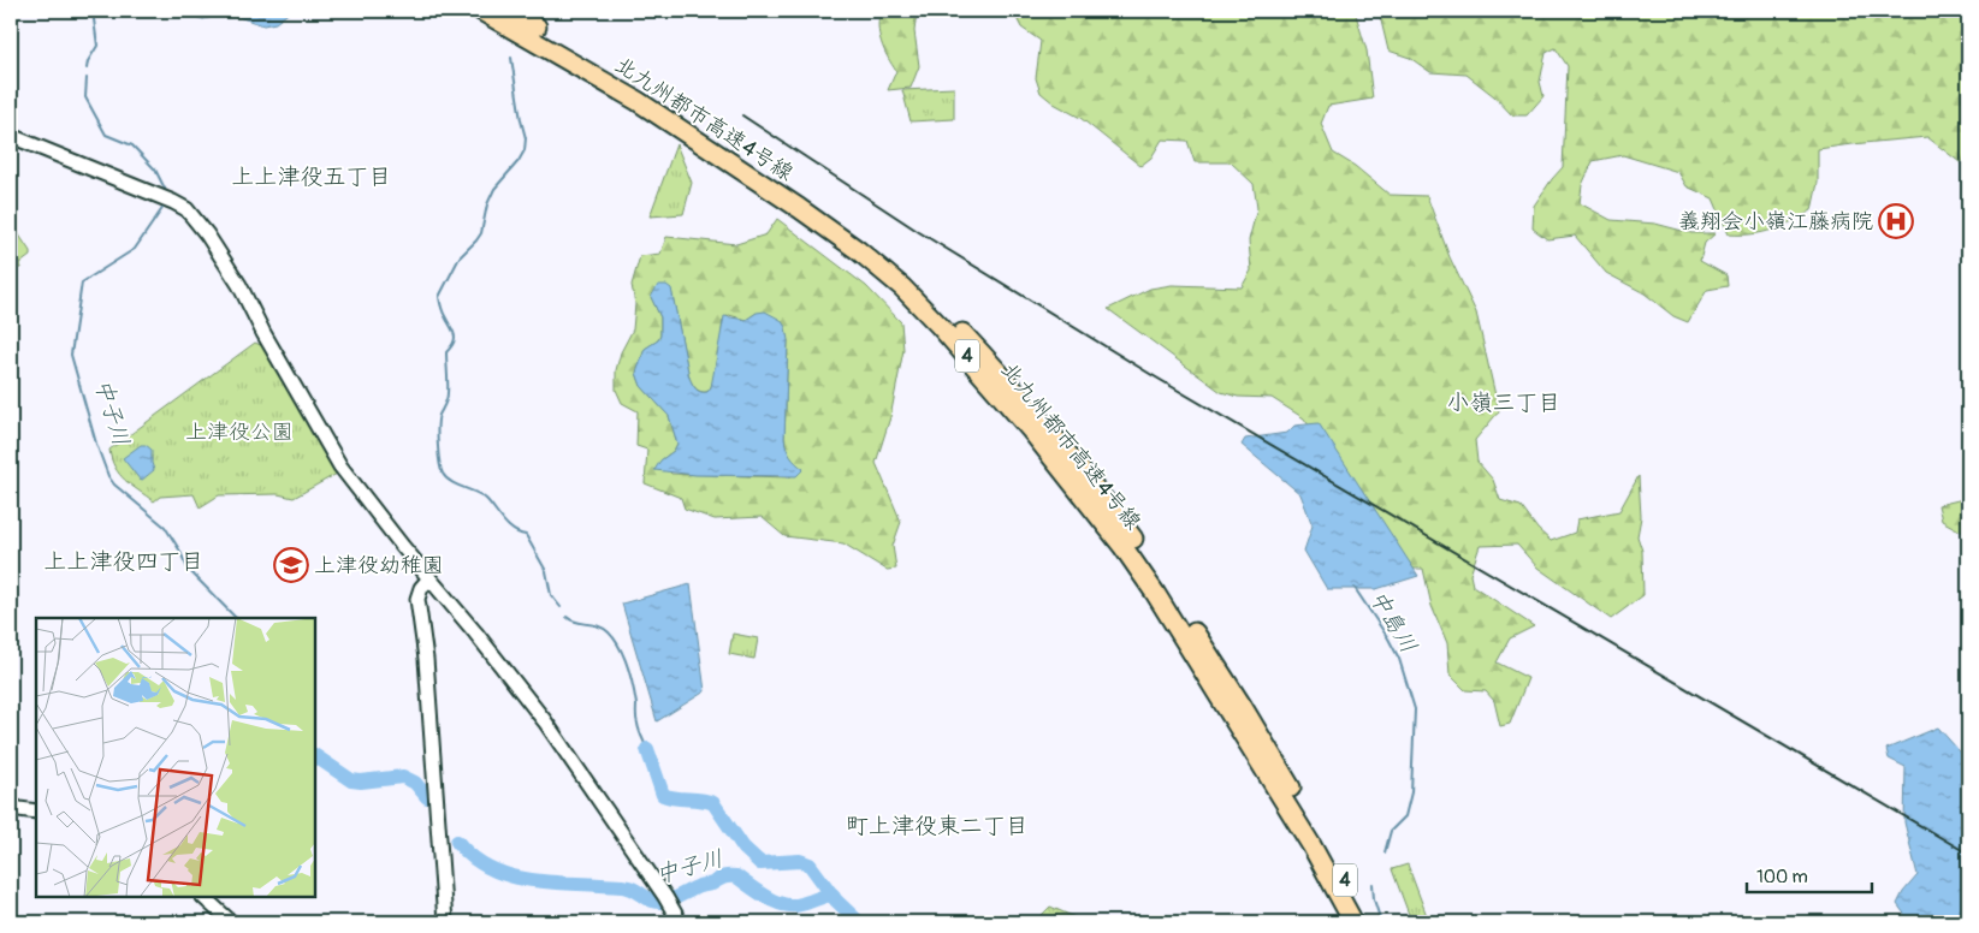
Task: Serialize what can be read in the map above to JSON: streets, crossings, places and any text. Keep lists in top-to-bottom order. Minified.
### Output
{"streets":{"highway":["北九州都市高速4号線","4"]},"districts":["上上津役五丁目","小嶺三丁目","上上津役四丁目","町上津役東二丁目"],"water":["中子川","中島川"],"parks":["上津役公園"],"places":{"hospital":["義翔会小嶺江藤病院"],"school or university":["上津役幼稚園"]},"scale_bar":"100 m"}
